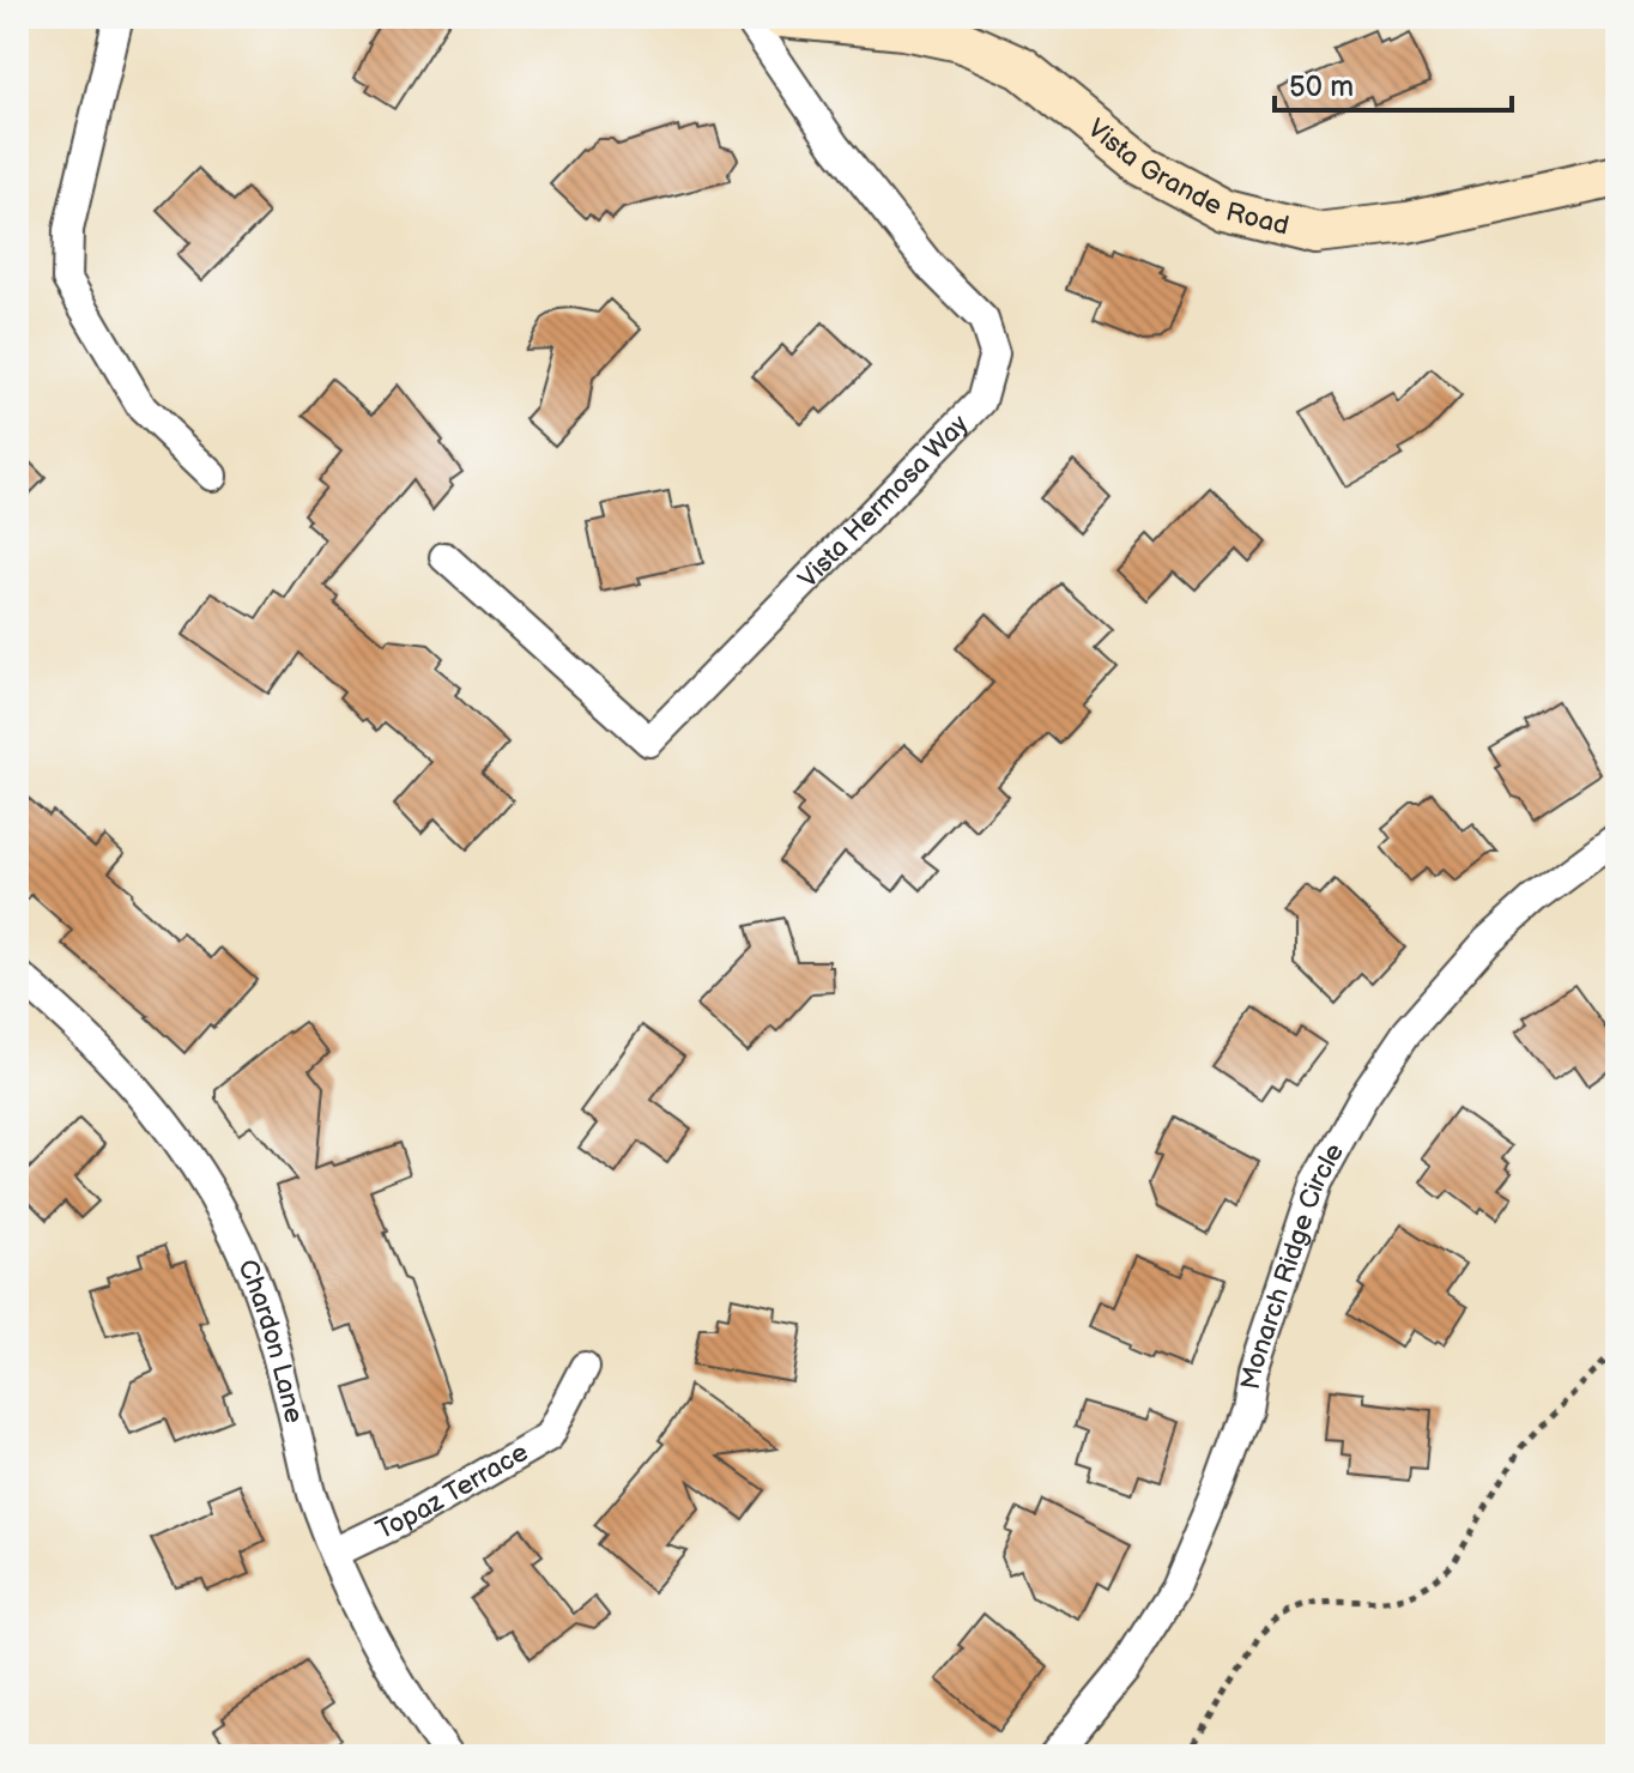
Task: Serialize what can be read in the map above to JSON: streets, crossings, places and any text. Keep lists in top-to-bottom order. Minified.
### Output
{"streets":{"street":["Vista Grande Road","Vista Hermosa Way","Monarch Ridge Circle","Chardon Lane","Topaz Terrace"]},"crossings":[["Chardon Lane","Topaz Terrace"]],"scale_bar":"50 m"}
